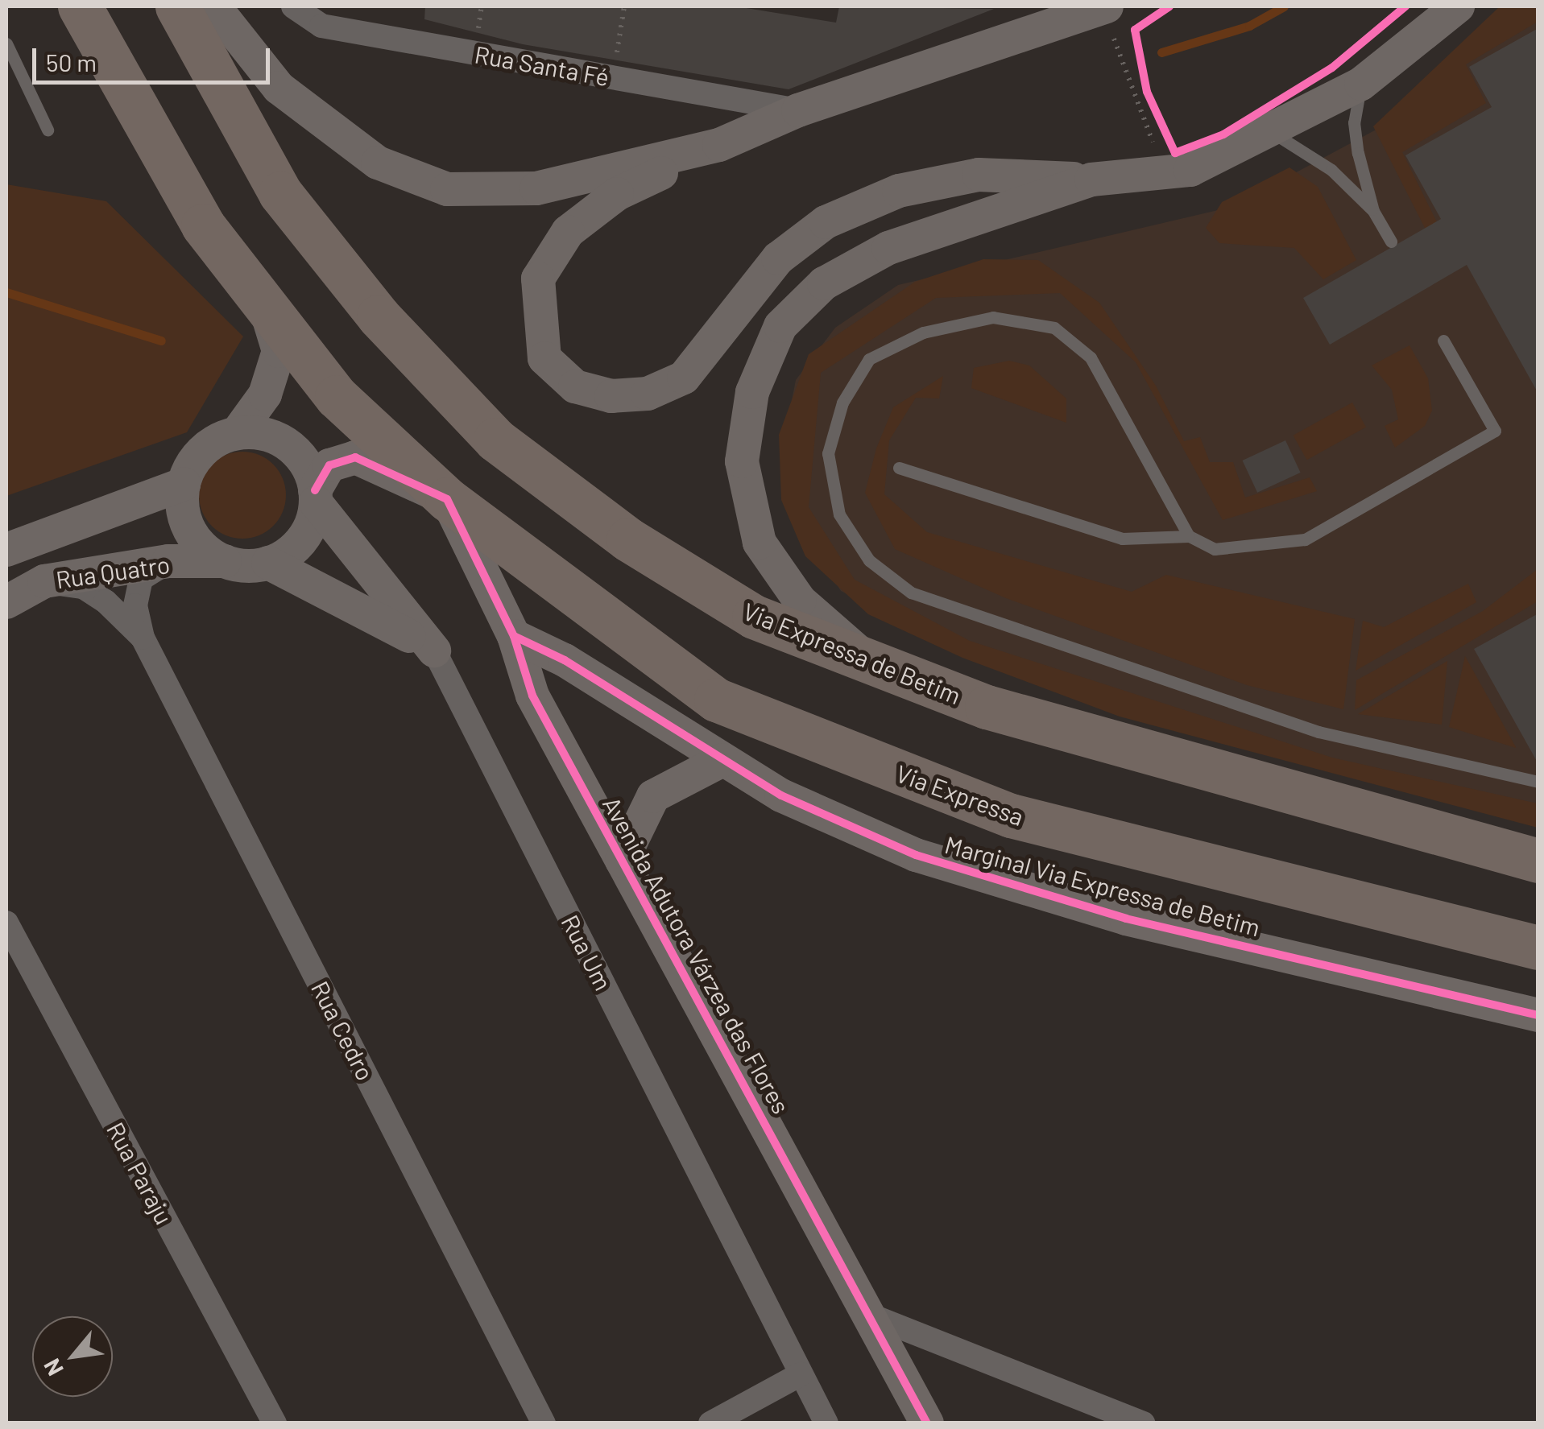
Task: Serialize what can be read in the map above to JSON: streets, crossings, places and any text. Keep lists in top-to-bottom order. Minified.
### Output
{"streets":{"highway":["Via Expressa de Betim","Via Expressa"],"street":["Rua Santa Fé","Rua Quatro","Marginal Via Expressa de Betim","Rua Um","Avenida Adutora Várzea das Flores","Rua Cedro","Rua Paraju"]},"crossings":[["Rua Quatro","Rua Um"],["Rua Quatro","Rua Cedro"],["Via Expressa","Avenida Adutora Várzea das Flores"],["Marginal Via Expressa de Betim","Avenida Adutora Várzea das Flores"]],"scale_bar":"50 m","north":"bottom left"}
